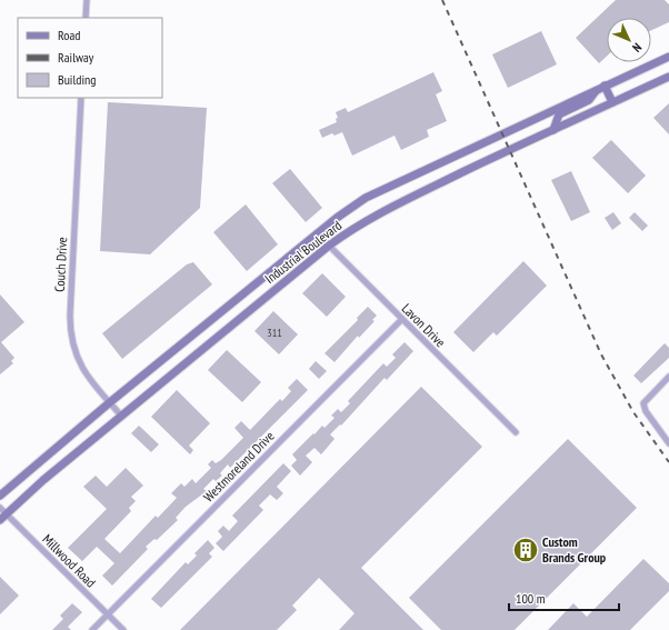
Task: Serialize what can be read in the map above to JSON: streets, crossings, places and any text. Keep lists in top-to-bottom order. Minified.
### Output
{"streets":{"main road":["Industrial Boulevard"],"street":["Couch Drive","Lavon Drive","Westmoreland Drive","Millwood Road"]},"crossings":[["Industrial Boulevard","Couch Drive"],["Industrial Boulevard","Lavon Drive"],["Industrial Boulevard","Millwood Road"],["Lavon Drive","Westmoreland Drive"],["Westmoreland Drive","Millwood Road"]],"places":{"building":["Custom Brands Group"]},"house_numbers":["311"],"legend":["Road","Railway","Building"],"scale_bar":"100 m","north":"bottom right"}
